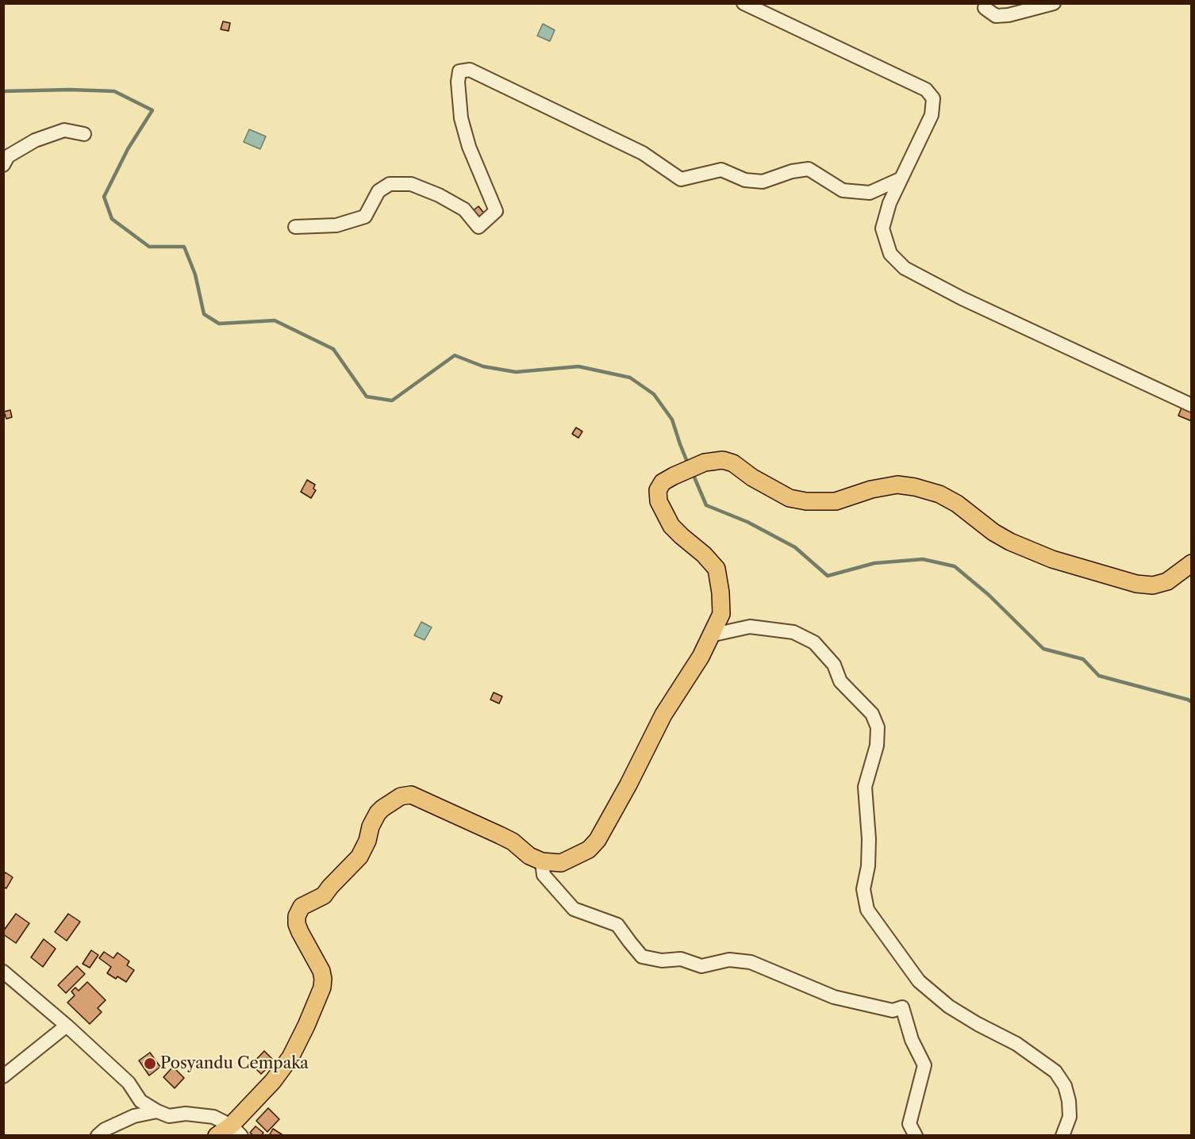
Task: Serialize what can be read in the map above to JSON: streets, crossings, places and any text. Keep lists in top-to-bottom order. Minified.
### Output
{"places":["Posyandu Cempaka"]}
